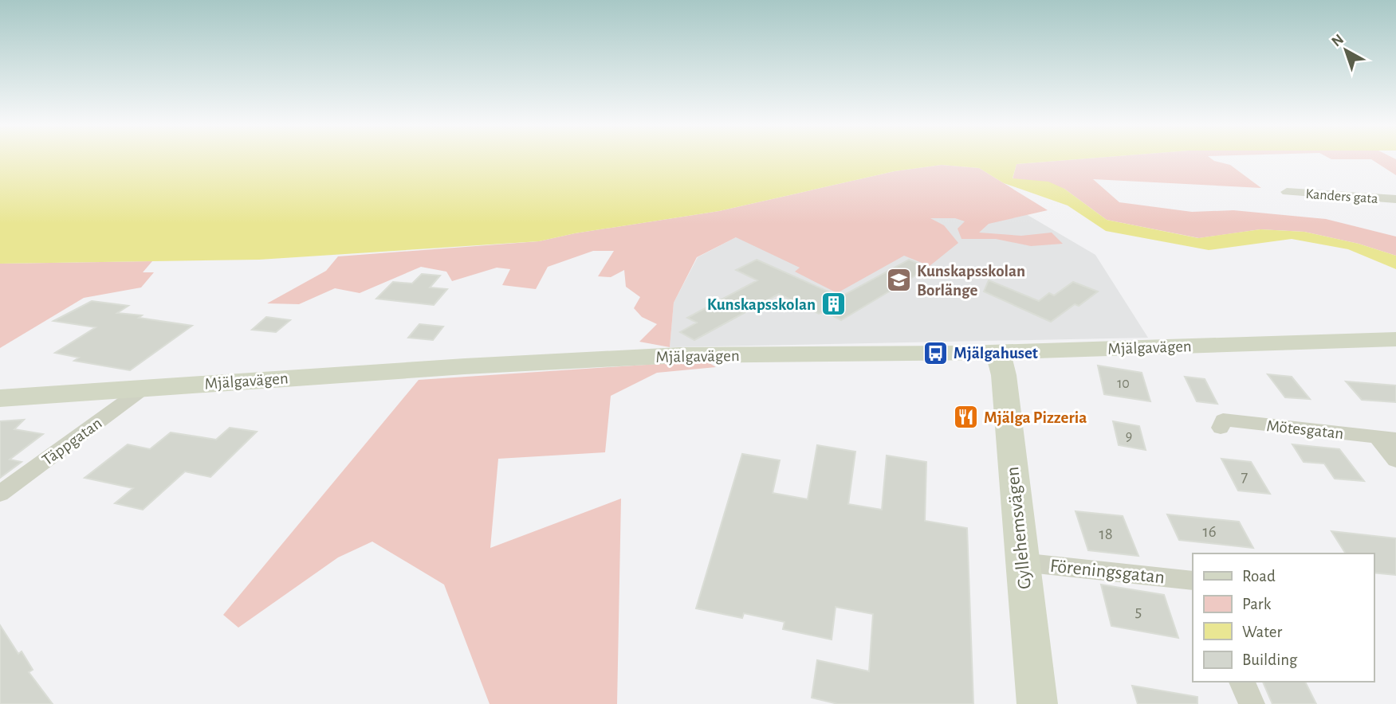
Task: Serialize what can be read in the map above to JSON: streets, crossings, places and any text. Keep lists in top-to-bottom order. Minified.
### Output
{"streets":{"street":["Kanders gata","Mjälgavägen","Mötesgatan","Täppgatan","Gyllehemsvägen","Föreningsgatan"]},"crossings":[["Mjälgavägen","Täppgatan"],["Mjälgavägen","Gyllehemsvägen"],["Gyllehemsvägen","Föreningsgatan"]],"places":{"school or university":["Kunskapsskolan Borlänge"],"building":["Kunskapsskolan"],"bus stop":["Mjälgahuset"],"restaurant":["Mjälga Pizzeria"]},"house_numbers":["10","9","7","16","18","5"],"legend":["Road","Park","Water","Building"],"north":"top left"}
